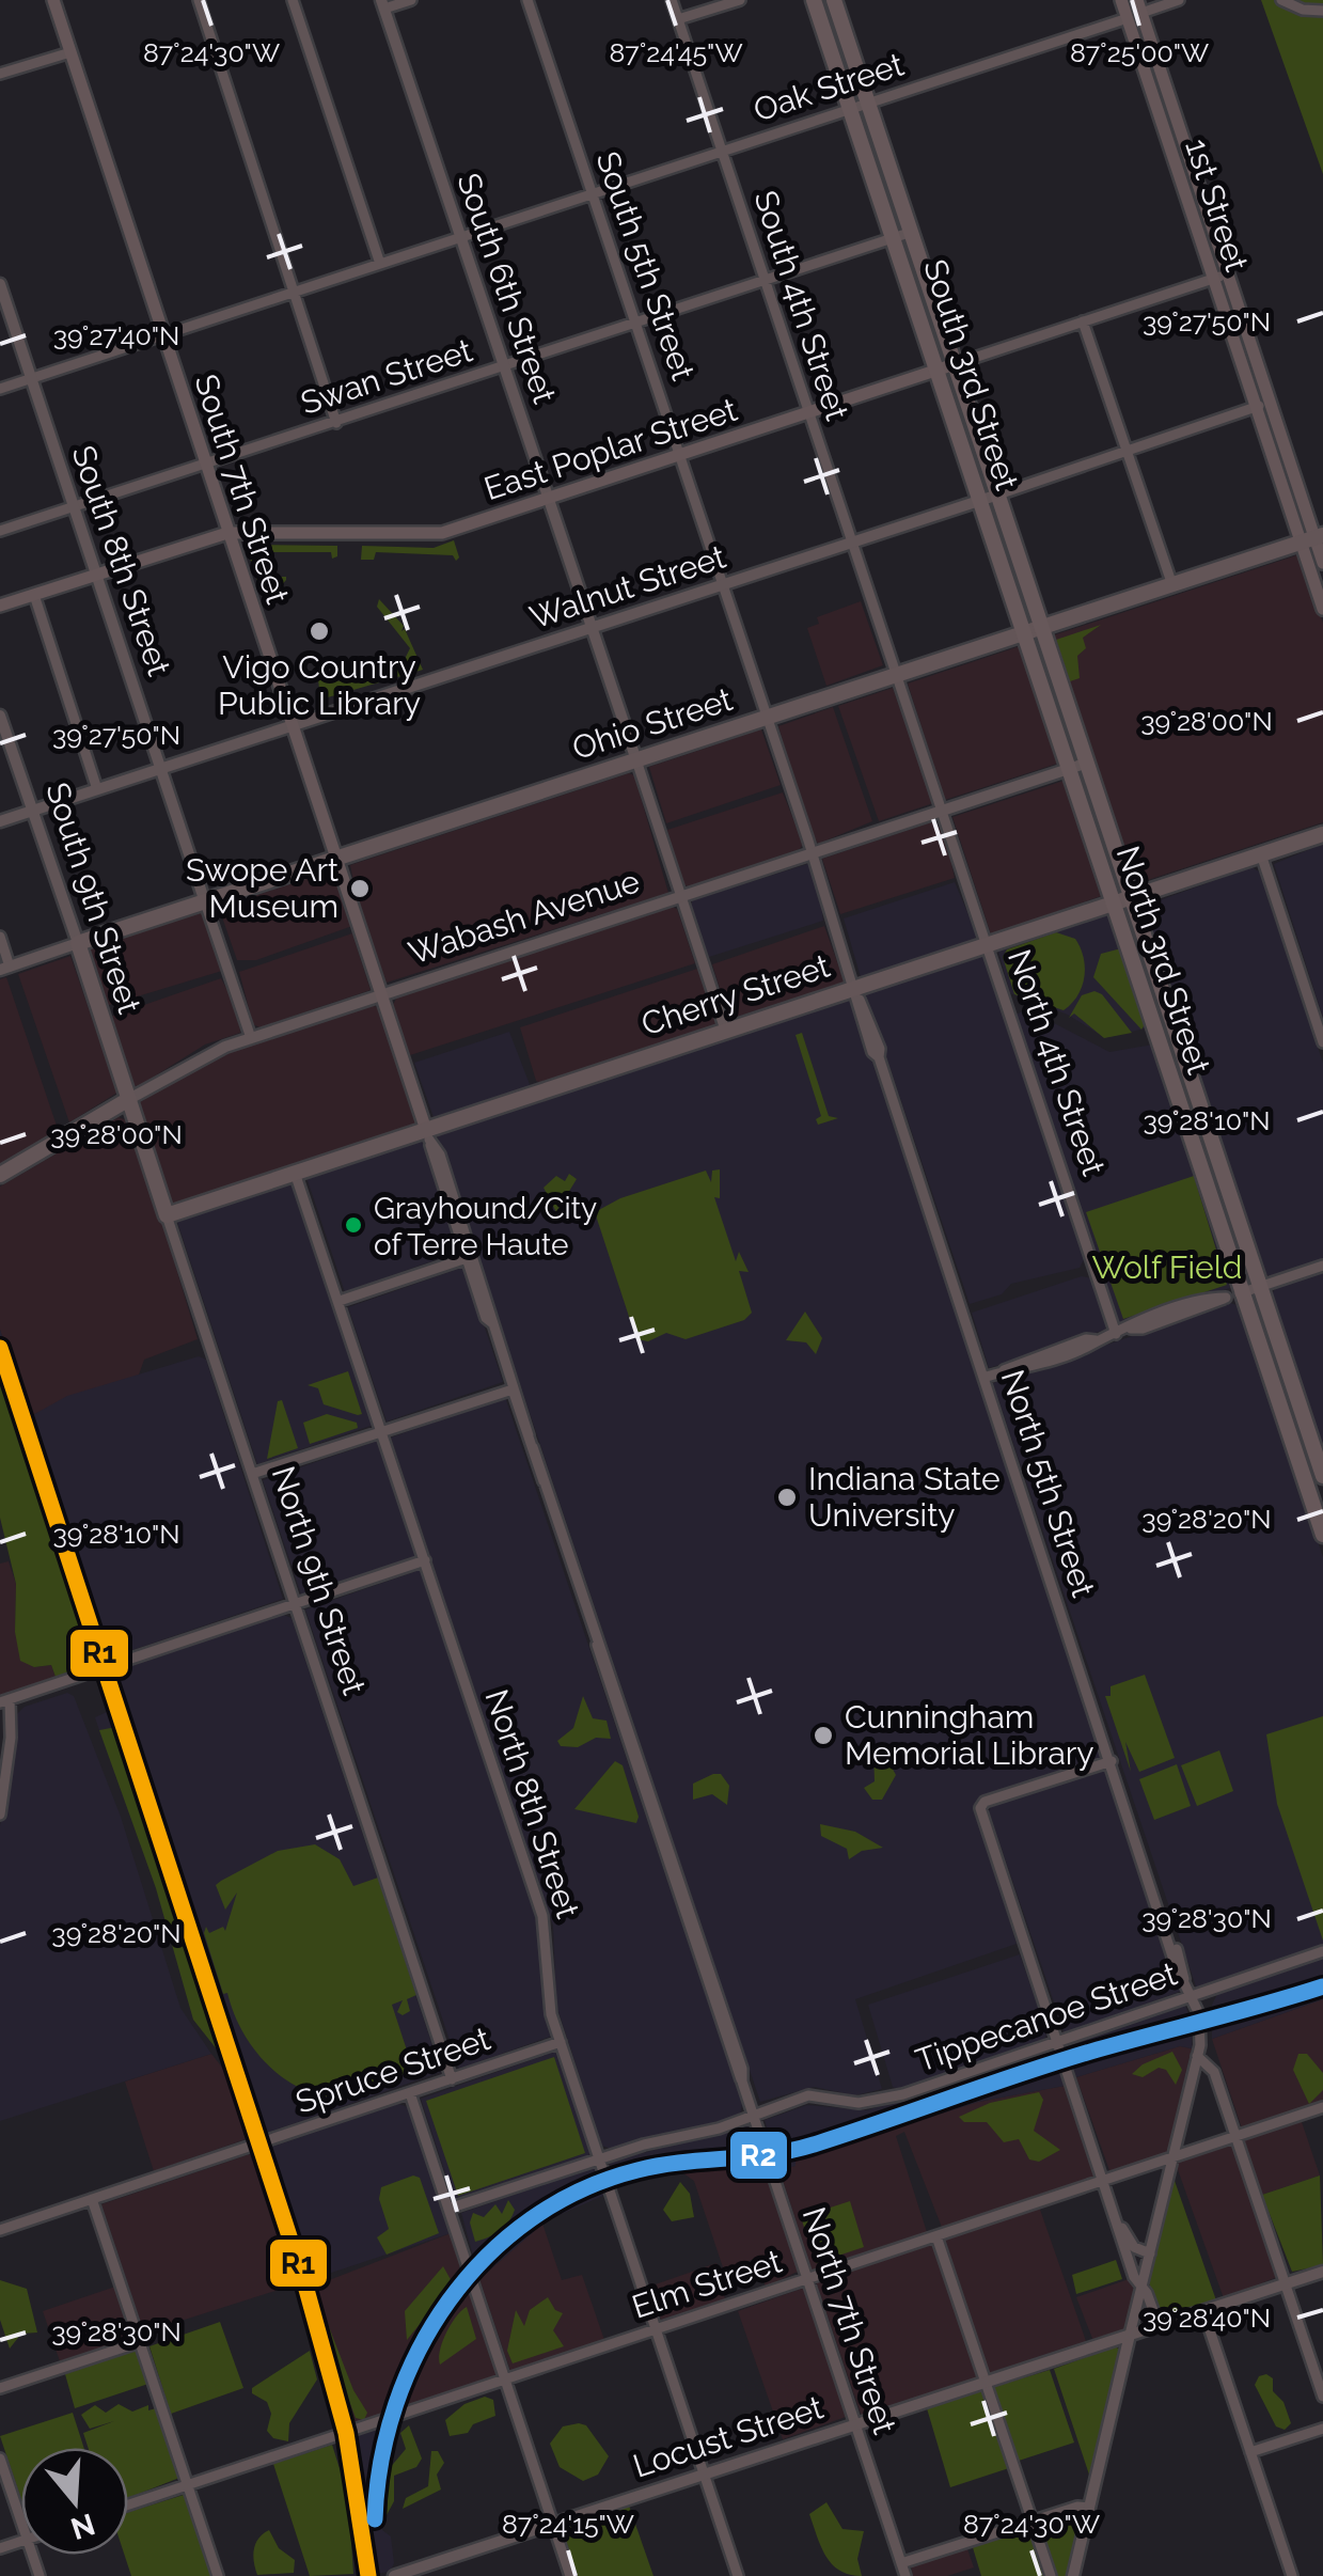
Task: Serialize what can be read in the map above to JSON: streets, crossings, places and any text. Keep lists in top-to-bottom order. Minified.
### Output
{"streets":{"highway":["South 3rd Street","North 3rd Street"],"main road":["1st Street","East Poplar Street","South 7th Street","Ohio Street","South 9th Street","Wabash Avenue","Cherry Street","North 9th Street","North 7th Street"],"street":["Oak Street","South 5th Street","South 6th Street","South 4th Street","Swan Street","South 8th Street","Walnut Street","North 4th Street","North 5th Street","North 8th Street","Tippecanoe Street","Spruce Street","Elm Street","Locust Street"]},"crossings":[["Oak Street","1st Street"],["Oak Street","South 5th Street"],["Oak Street","South 6th Street"],["Oak Street","South 4th Street"],["Oak Street","South 3rd Street"],["Oak Street","South 7th Street"],["Oak Street","South 8th Street"],["1st Street","East Poplar Street"],["1st Street","Walnut Street"],["1st Street","Ohio Street"],["South 5th Street","Swan Street"],["South 5th Street","East Poplar Street"],["South 5th Street","Walnut Street"],["South 5th Street","Ohio Street"],["South 5th Street","Wabash Avenue"],["South 5th Street","North 5th Street"],["South 6th Street","Swan Street"],["South 6th Street","East Poplar Street"],["South 6th Street","Walnut Street"],["South 6th Street","Ohio Street"],["South 6th Street","Wabash Avenue"],["South 6th Street","Cherry Street"],["South 4th Street","Swan Street"],["South 4th Street","East Poplar Street"],["South 4th Street","Walnut Street"],["South 4th Street","Ohio Street"],["South 4th Street","Wabash Avenue"],["South 4th Street","North 4th Street"],["South 3rd Street","Swan Street"],["South 3rd Street","East Poplar Street"],["South 3rd Street","Walnut Street"],["South 3rd Street","Ohio Street"],["South 3rd Street","Wabash Avenue"],["South 3rd Street","North 3rd Street"],["Swan Street","South 7th Street"],["Swan Street","South 8th Street"],["East Poplar Street","South 7th Street"],["East Poplar Street","South 8th Street"],["South 7th Street","Walnut Street"],["South 7th Street","Ohio Street"],["South 7th Street","Wabash Avenue"],["South 7th Street","North 7th Street"],["South 8th Street","Walnut Street"],["South 8th Street","Ohio Street"],["South 8th Street","Wabash Avenue"],["Walnut Street","South 9th Street"],["Ohio Street","South 9th Street"],["South 9th Street","Wabash Avenue"],["South 9th Street","North 9th Street"],["Wabash Avenue","North 3rd Street"],["Wabash Avenue","North 4th Street"],["Wabash Avenue","North 5th Street"],["Wabash Avenue","North 9th Street"],["Wabash Avenue","North 7th Street"],["North 3rd Street","Cherry Street"],["Cherry Street","North 4th Street"],["Cherry Street","North 5th Street"],["Cherry Street","North 9th Street"],["Cherry Street","North 8th Street"],["Cherry Street","North 7th Street"],["North 5th Street","Tippecanoe Street"],["North 9th Street","Spruce Street"],["North 8th Street","Tippecanoe Street"],["North 8th Street","Spruce Street"],["North 8th Street","Elm Street"],["North 8th Street","Locust Street"],["Tippecanoe Street","North 7th Street"],["Elm Street","North 7th Street"],["North 7th Street","Locust Street"]],"parks":["Wolf Field"],"places":["Vigo Country Public Library","Swope Art Museum","Grayhound/City of Terre Haute","Indiana State University","Cunningham Memorial Library"],"lines":["transit line R1","transit line R2"],"north":"bottom","coordinates":["87°24'30\"W","87°24'45\"W","87°25'00\"W","39°27'50\"N","39°27'40\"N","39°28'00\"N","39°28'10\"N","39°28'20\"N","39°28'30\"N","39°28'40\"N","87°24'15\"W"]}
